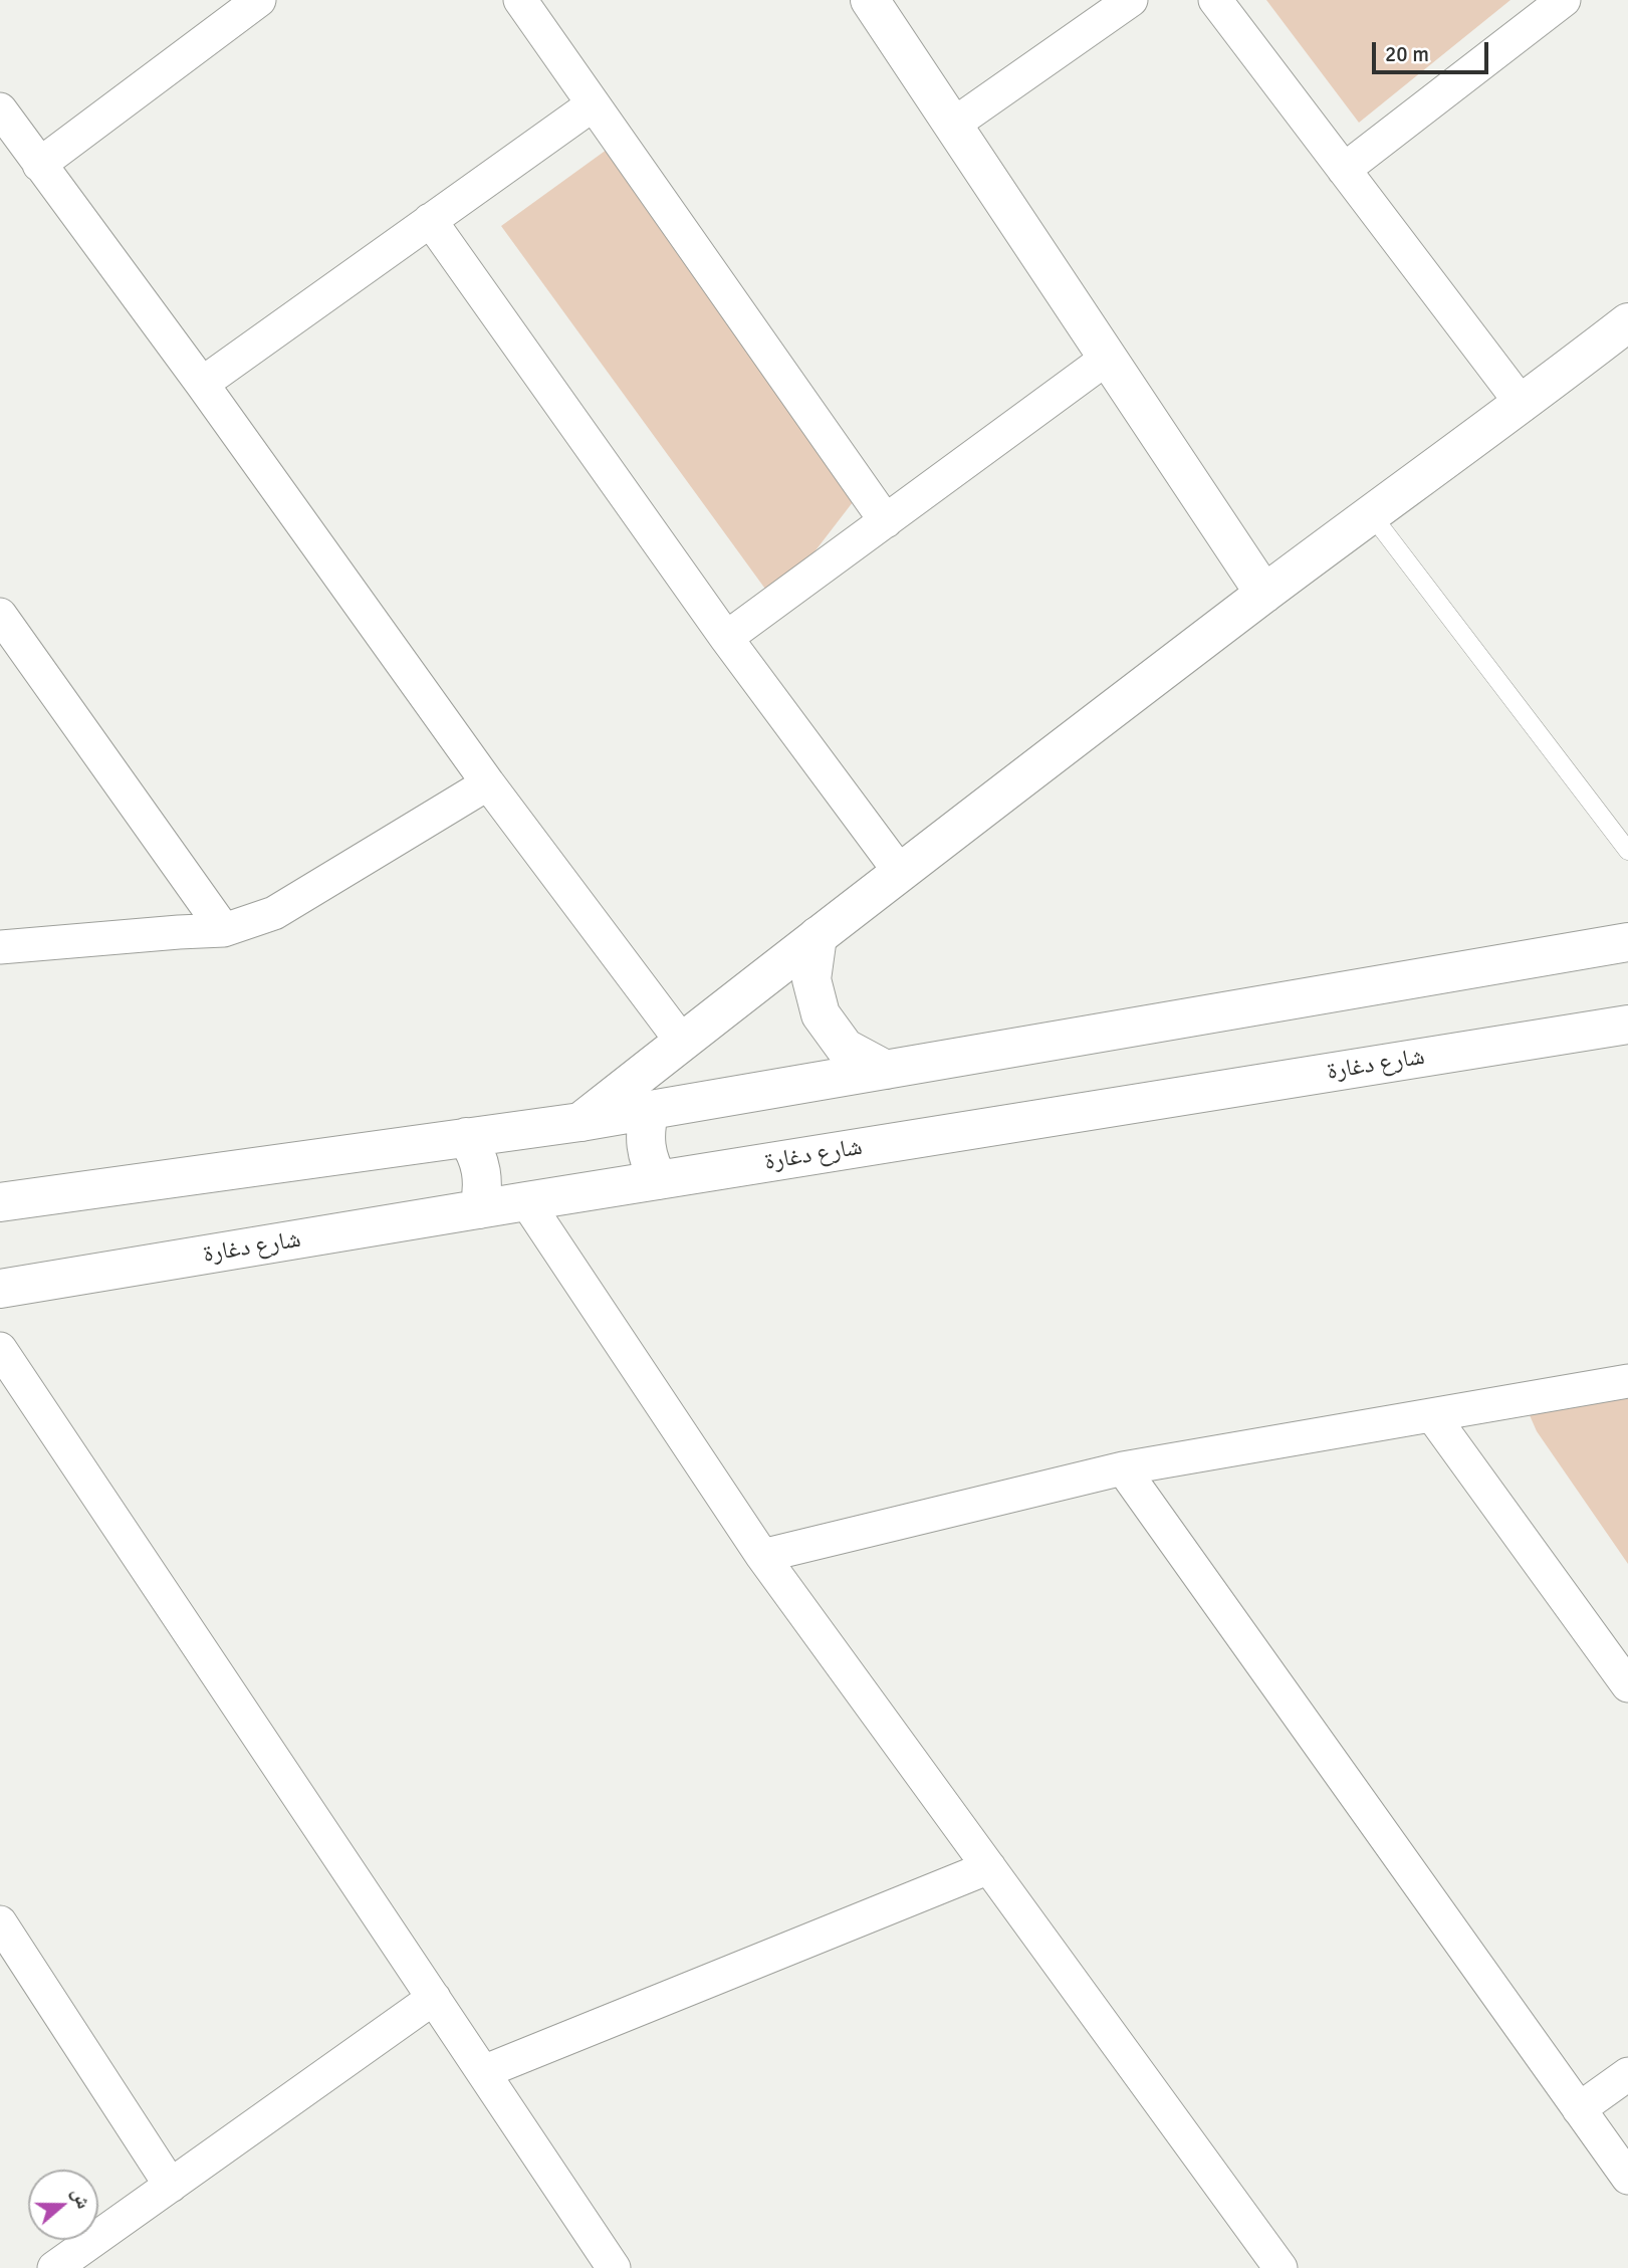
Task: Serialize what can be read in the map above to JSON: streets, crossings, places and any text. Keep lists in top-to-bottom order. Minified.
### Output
{"streets":{"main road":["شارع دغارة"]},"scale_bar":"20 m","north":"right"}
